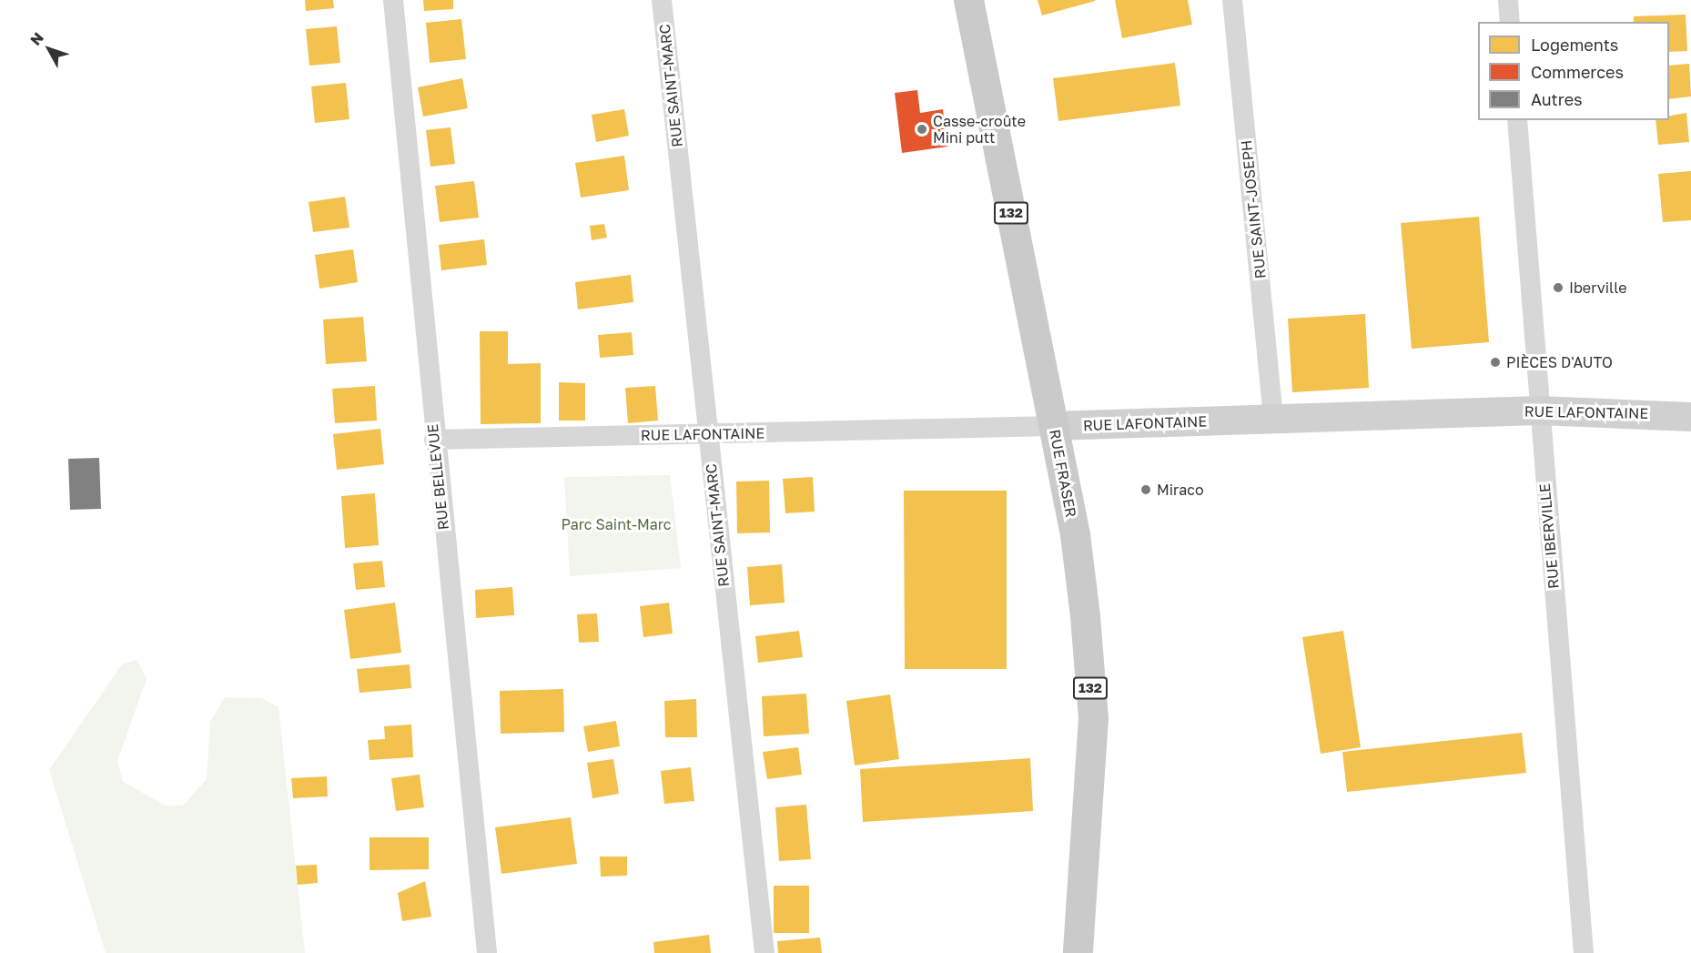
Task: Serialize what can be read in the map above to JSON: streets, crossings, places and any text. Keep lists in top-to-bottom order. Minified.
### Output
{"streets":{"main road":["132","RUE LAFONTAINE","RUE FRASER"],"street":["RUE SAINT-MARC","RUE SAINT-JOSEPH","RUE BELLEVUE","RUE IBERVILLE"]},"crossings":[["RUE SAINT-MARC","RUE LAFONTAINE"],["RUE SAINT-JOSEPH","RUE LAFONTAINE"],["RUE LAFONTAINE","RUE FRASER"],["RUE LAFONTAINE","RUE BELLEVUE"],["RUE LAFONTAINE","RUE IBERVILLE"]],"parks":["Parc Saint-Marc"],"places":["Casse-croûte Mini putt","Iberville","PIÈCES D'AUTO","Miraco"],"legend":["Logements","Commerces","Autres"],"north":"top left"}
